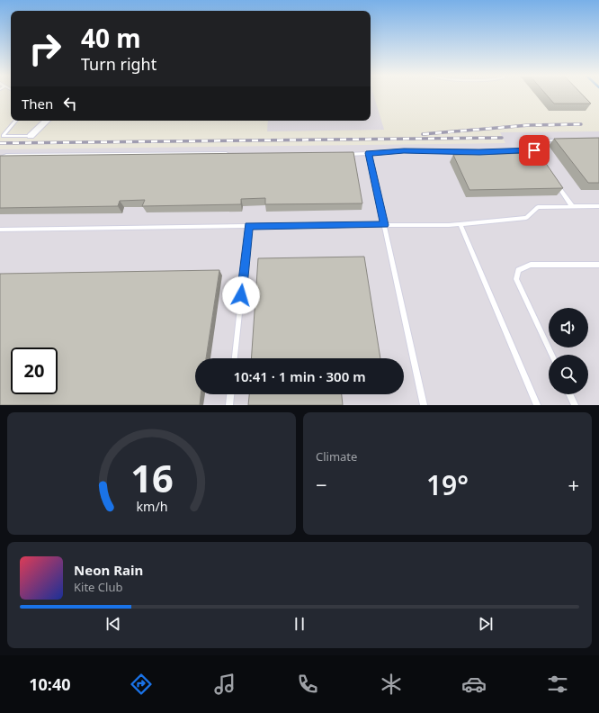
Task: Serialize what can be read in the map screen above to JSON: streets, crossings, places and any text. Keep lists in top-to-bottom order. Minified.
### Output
{"page":{"turn":["40 m","Turn right"],"then":"Then","limit":"20","trip":"10:41 · 1 min · 300 m","tile":"Climate","heat":["−","19°","+"],"song":["Neon Rain","Kite Club"],"tabs":"10:40","gauge":["16","km/h"]}}
